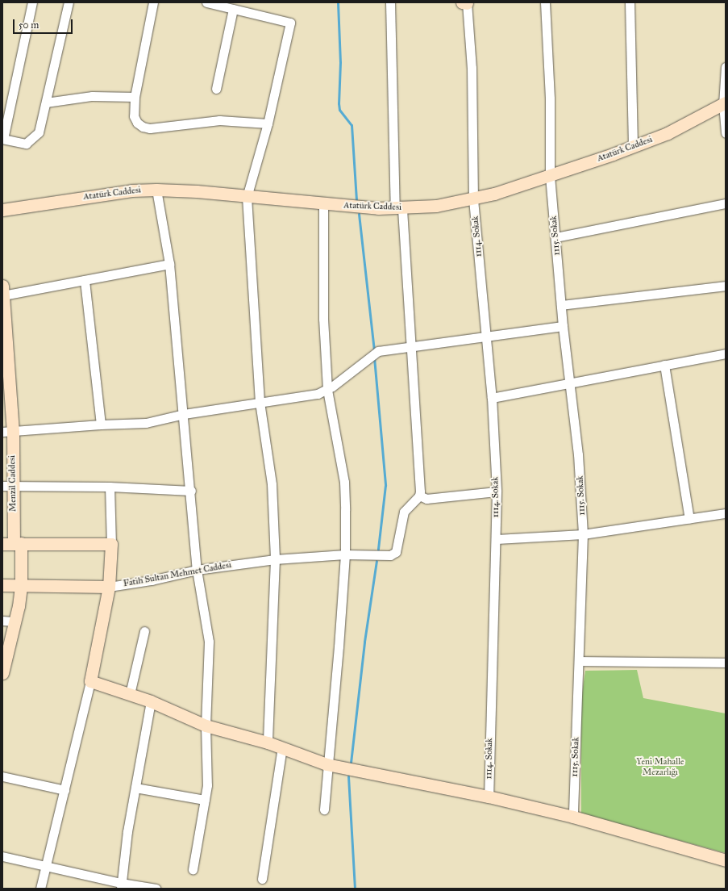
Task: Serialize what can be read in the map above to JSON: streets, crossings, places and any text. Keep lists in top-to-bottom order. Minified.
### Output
{"streets":{"street":["Atatürk Caddesi","1115. Sokak","1114. Sokak","Menzil Caddesi","Fatih Sultan Mehmet Caddesi"]},"crossings":[["Atatürk Caddesi","1115. Sokak"],["Atatürk Caddesi","1114. Sokak"],["Menzil Caddesi","Fatih Sultan Mehmet Caddesi"]],"parks":["Yeni Mahalle Mezarlığı"],"scale_bar":"50 m"}
